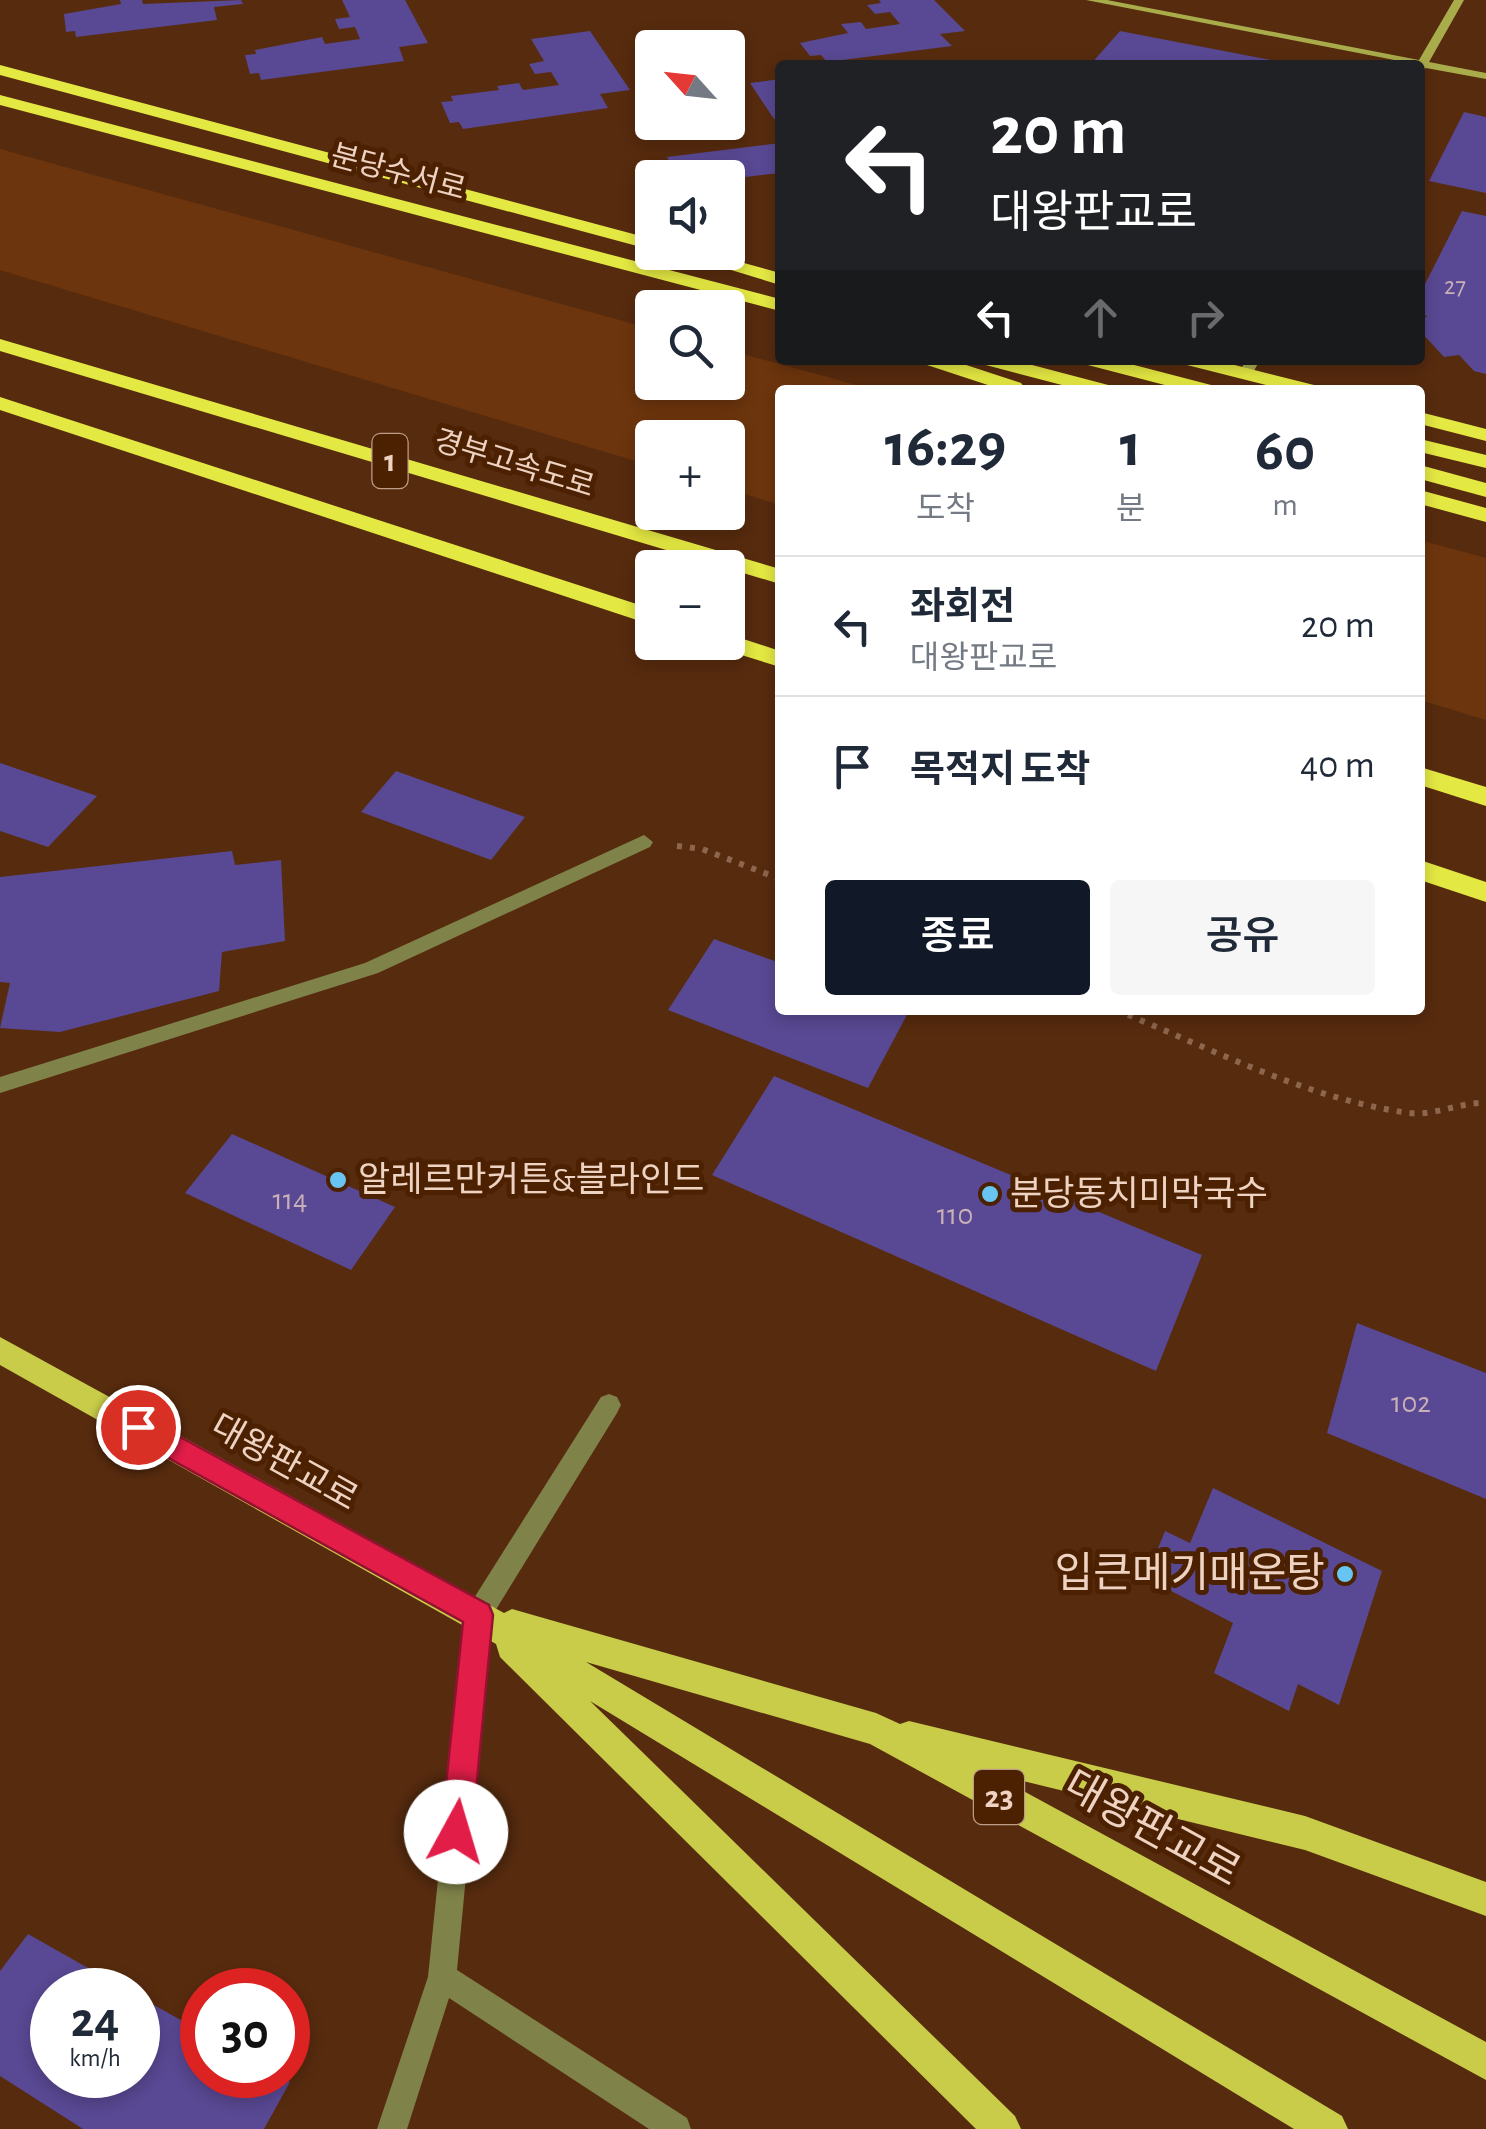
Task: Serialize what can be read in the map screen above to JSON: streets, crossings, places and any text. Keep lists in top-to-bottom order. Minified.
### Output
{"streets":{"highway":["분당수서로","1","경부고속도로"],"main road":["대왕판교로","23"]},"places":["알레르만커튼&블라인드","분당동치미막국수","입큰메기매운탕"],"house_numbers":["27","114","110","102"],"north":"top left","page":{"map_buttons":["+","−"],"turn":["20 m","대왕판교로"],"eta":["16:29","도착","1","분","60","m"],"list":[{"name":"좌회전","note":"대왕판교로","value":"20 m"},{"name":"목적지 도착","value":"40 m"}],"buttons":["종료","공유"],"speed":"24 km/h","limit":"30"}}
